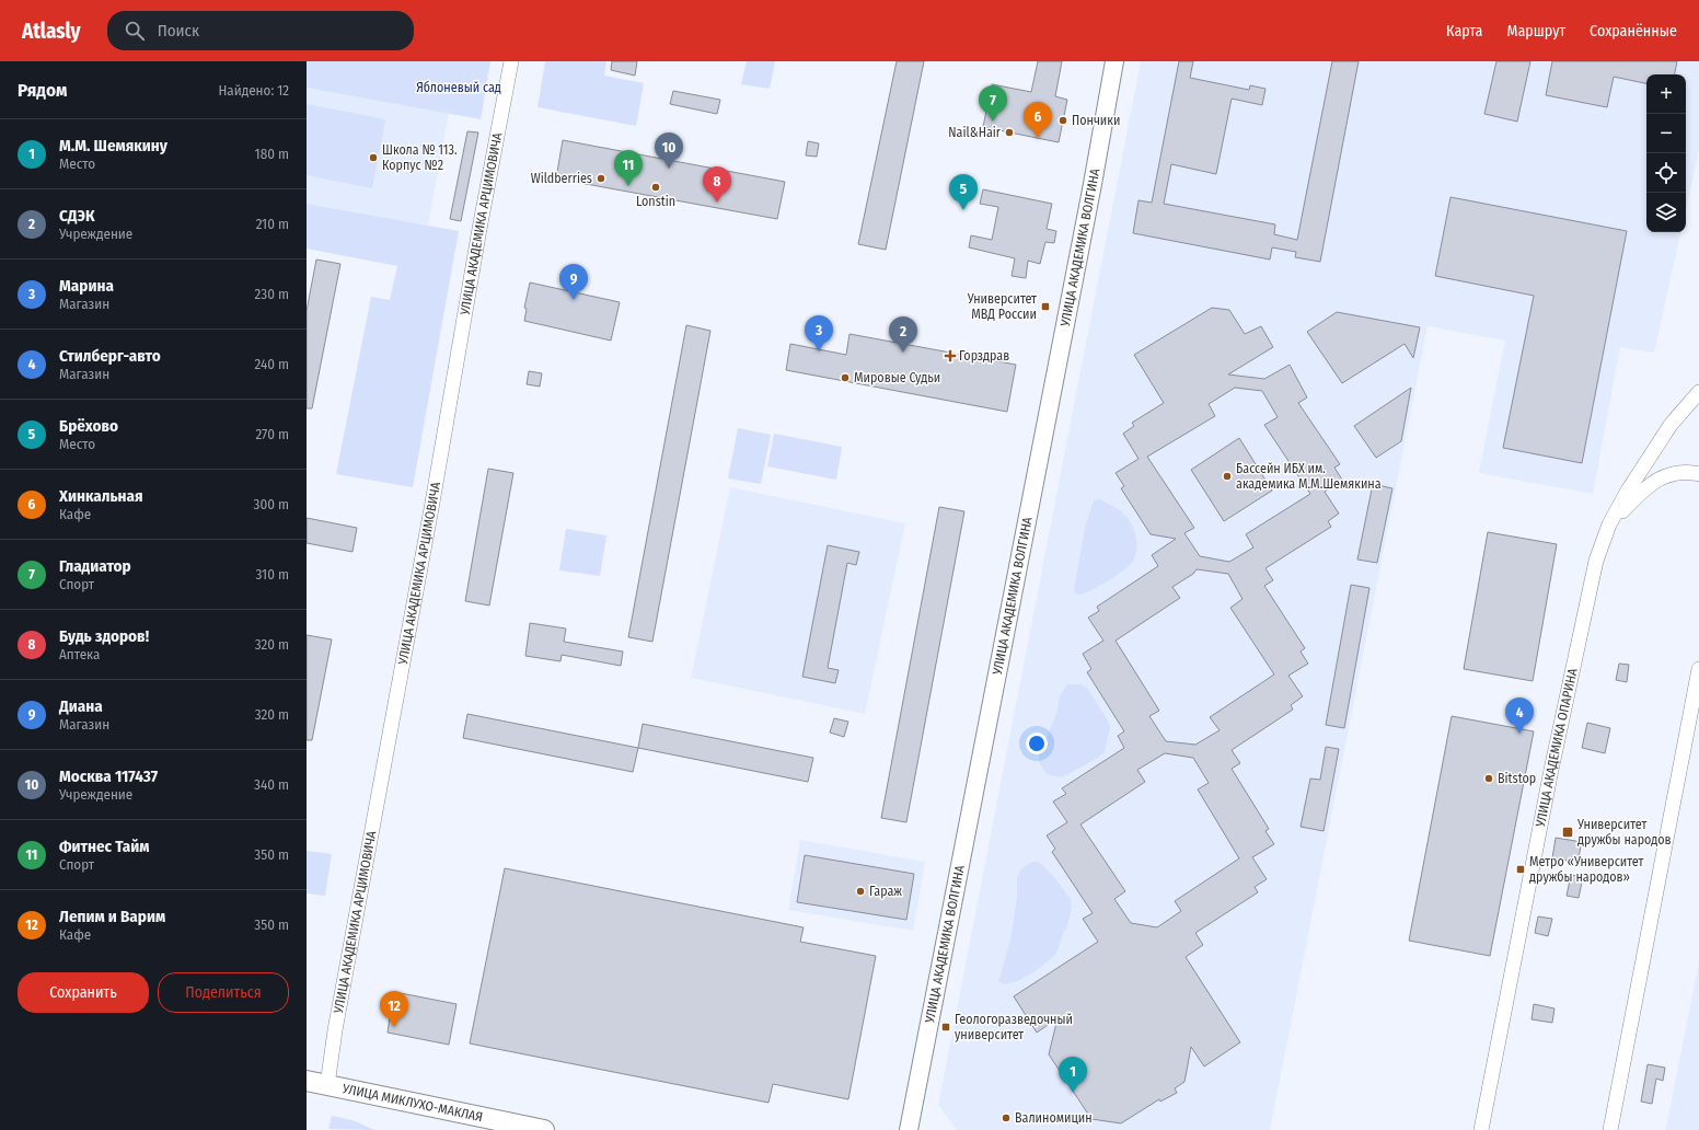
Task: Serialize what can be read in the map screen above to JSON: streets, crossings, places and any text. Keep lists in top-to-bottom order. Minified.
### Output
{"streets":{"main road":["УЛИЦА МИКЛУХО-МАКЛАЯ"],"street":["УЛИЦА АКАДЕМИКА АРЦИМОВИЧА","УЛИЦА АКАДЕМИКА ВОЛГИНА","УЛИЦА АКАДЕМИКА ОПАРИНА"]},"crossings":[["УЛИЦА АКАДЕМИКА АРЦИМОВИЧА","УЛИЦА МИКЛУХО-МАКЛАЯ"]],"parks":["Яблоневый сад"],"places":{"other":["Пончики","Nail&Hair","Школа № 113. Корпус №2","Wildberries","Lonstin","Мировые Судьи","Бассейн ИБХ им. академика М.М.Шемякина","Bitstop","Гараж","Валиномицин"],"transit":["Университет МВД России","Университет дружбы народов","Метро «Университет дружбы народов»","Геологоразведочный университет"],"health":["Горздрав"]},"page":{"header":"Atlasly","search":"Поиск","nav":["Карта","Маршрут","Сохранённые"],"heading":["Рядом","Найдено: 12"],"map_buttons":["+","−"],"pins":["7","6","10","11","8","5","9","3","2","4","12","1"],"list":[{"mark":"1","name":"М.М. Шемякину","note":"Место","value":"180 m"},{"mark":"2","name":"СДЭК","note":"Учреждение","value":"210 m"},{"mark":"3","name":"Марина","note":"Магазин","value":"230 m"},{"mark":"4","name":"Стилберг-авто","note":"Магазин","value":"240 m"},{"mark":"5","name":"Брёхово","note":"Место","value":"270 m"},{"mark":"6","name":"Хинкальная","note":"Кафе","value":"300 m"},{"mark":"7","name":"Гладиатор","note":"Спорт","value":"310 m"},{"mark":"8","name":"Будь здоров!","note":"Аптека","value":"320 m"},{"mark":"9","name":"Диана","note":"Магазин","value":"320 m"},{"mark":"10","name":"Москва 117437","note":"Учреждение","value":"340 m"},{"mark":"11","name":"Фитнес Тайм","note":"Спорт","value":"350 m"},{"mark":"12","name":"Лепим и Варим","note":"Кафе","value":"350 m"}],"buttons":["Сохранить","Поделиться"]}}
